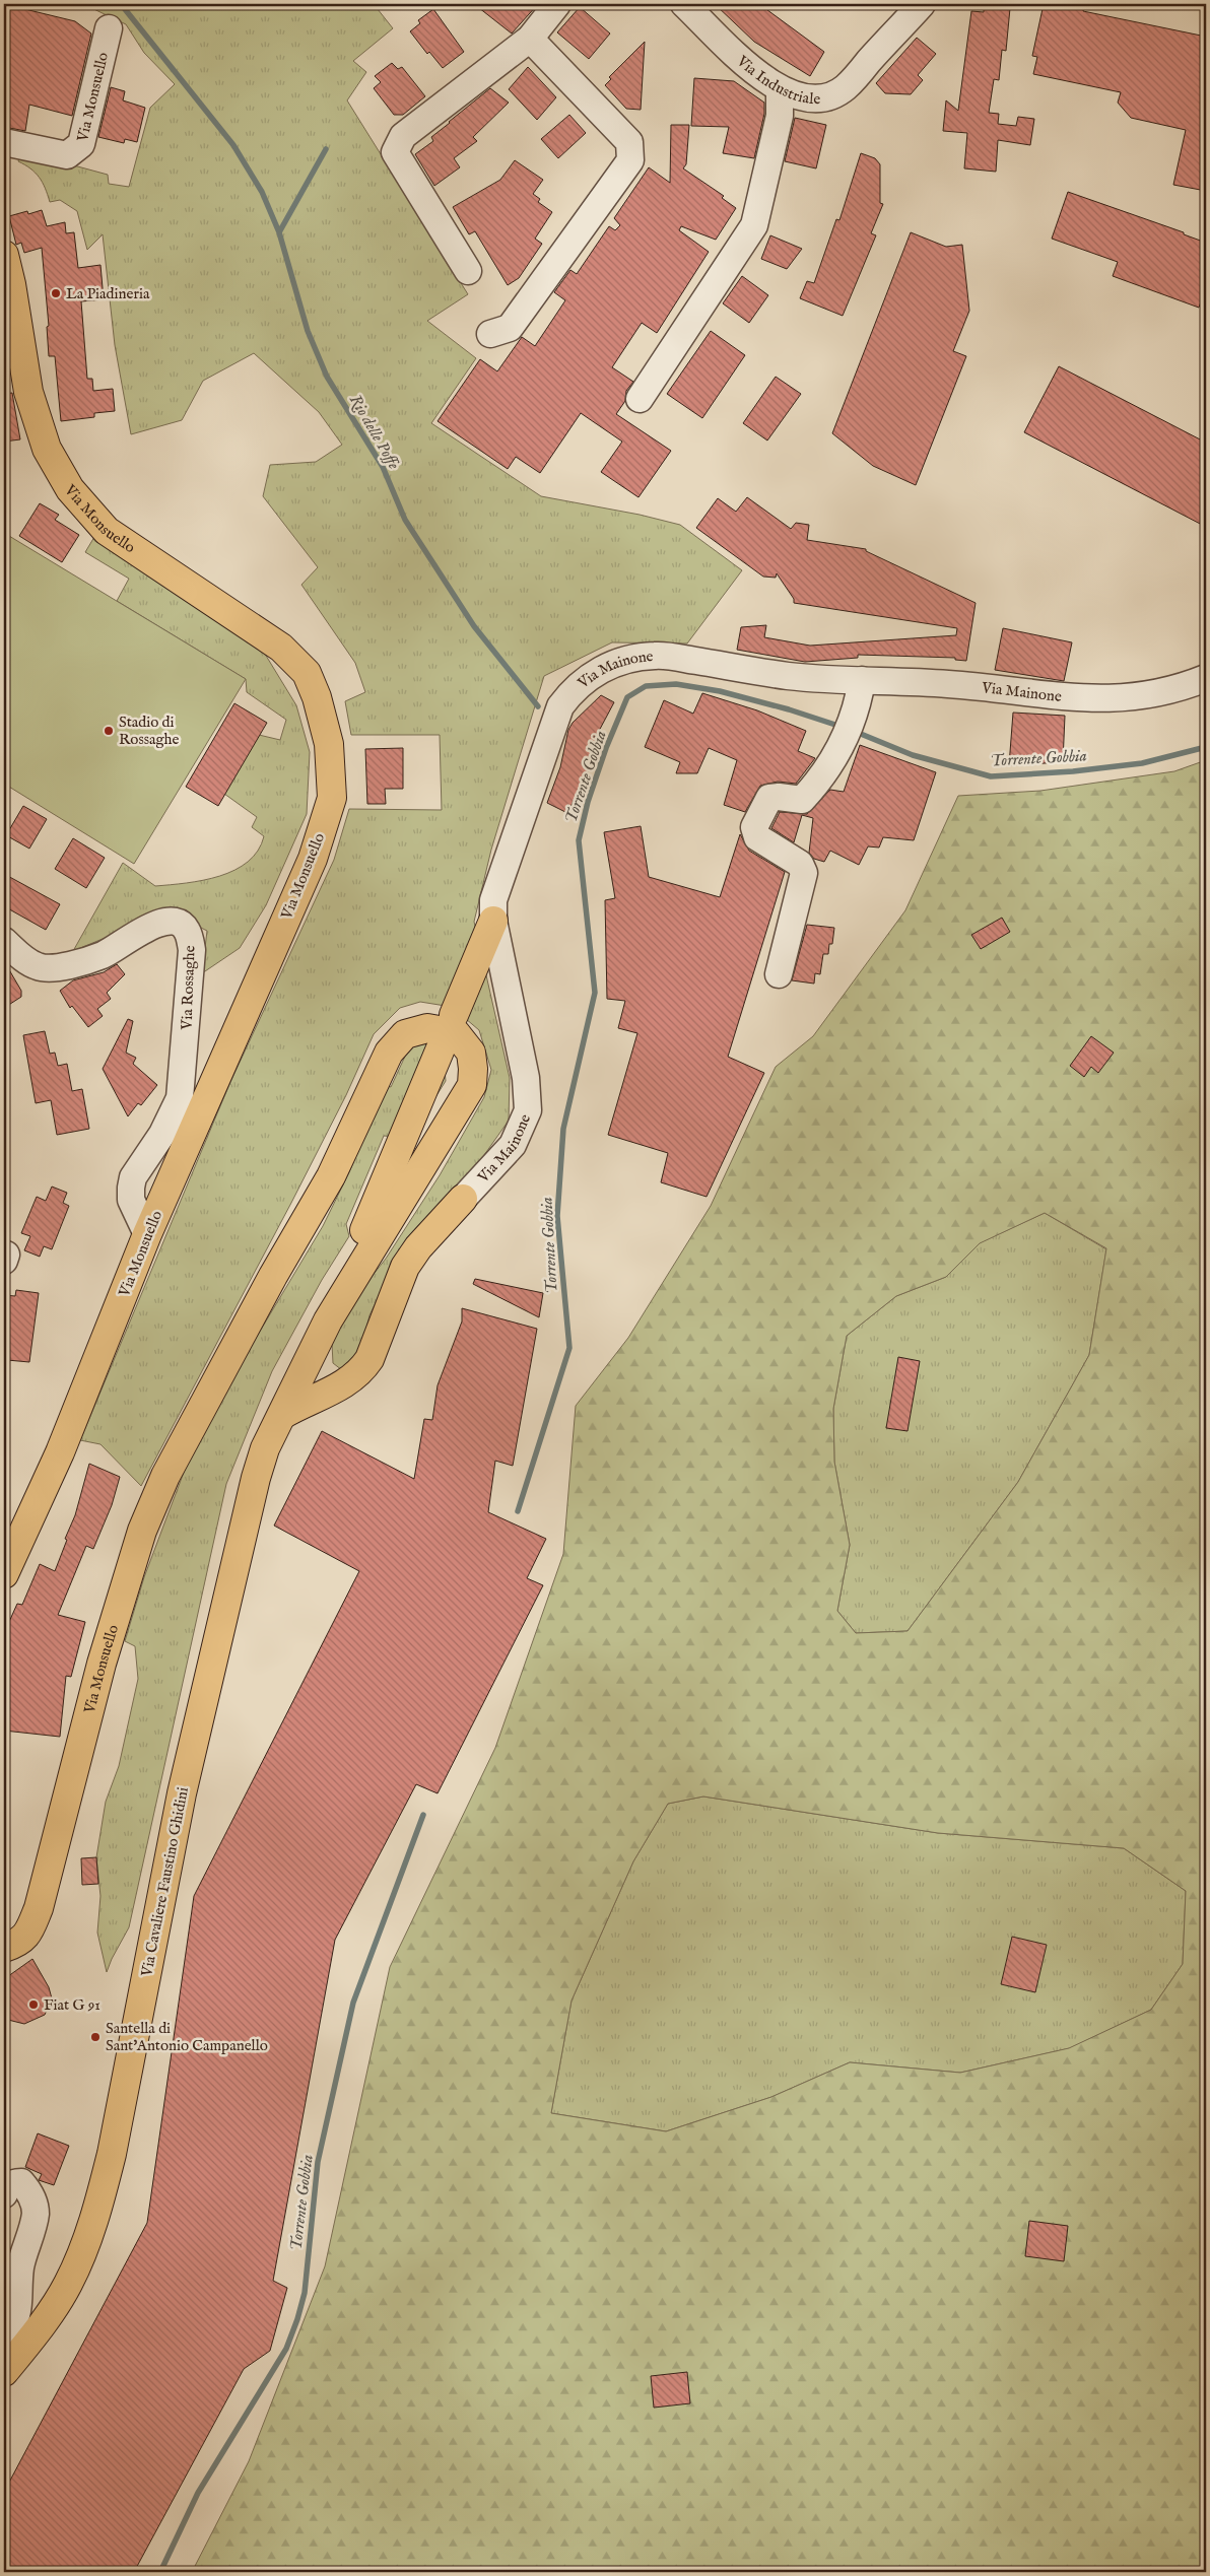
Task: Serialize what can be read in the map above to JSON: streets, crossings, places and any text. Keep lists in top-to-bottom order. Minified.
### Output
{"streets":{"main road":["Via Monsuello","Via Cavaliere Faustino Ghidini"],"street":["Via Industriale","Via Mainone","Via Rossaghe"]},"crossings":[["Via Monsuello","Via Rossaghe"],["Via Monsuello","Via Cavaliere Faustino Ghidini"]],"water":["Rio delle Poffe","Torrente Gobbia"],"places":["La Piadineria","Stadio di Rossaghe","Fiat G 91","Santella di Sant'Antonio Campanello"]}
